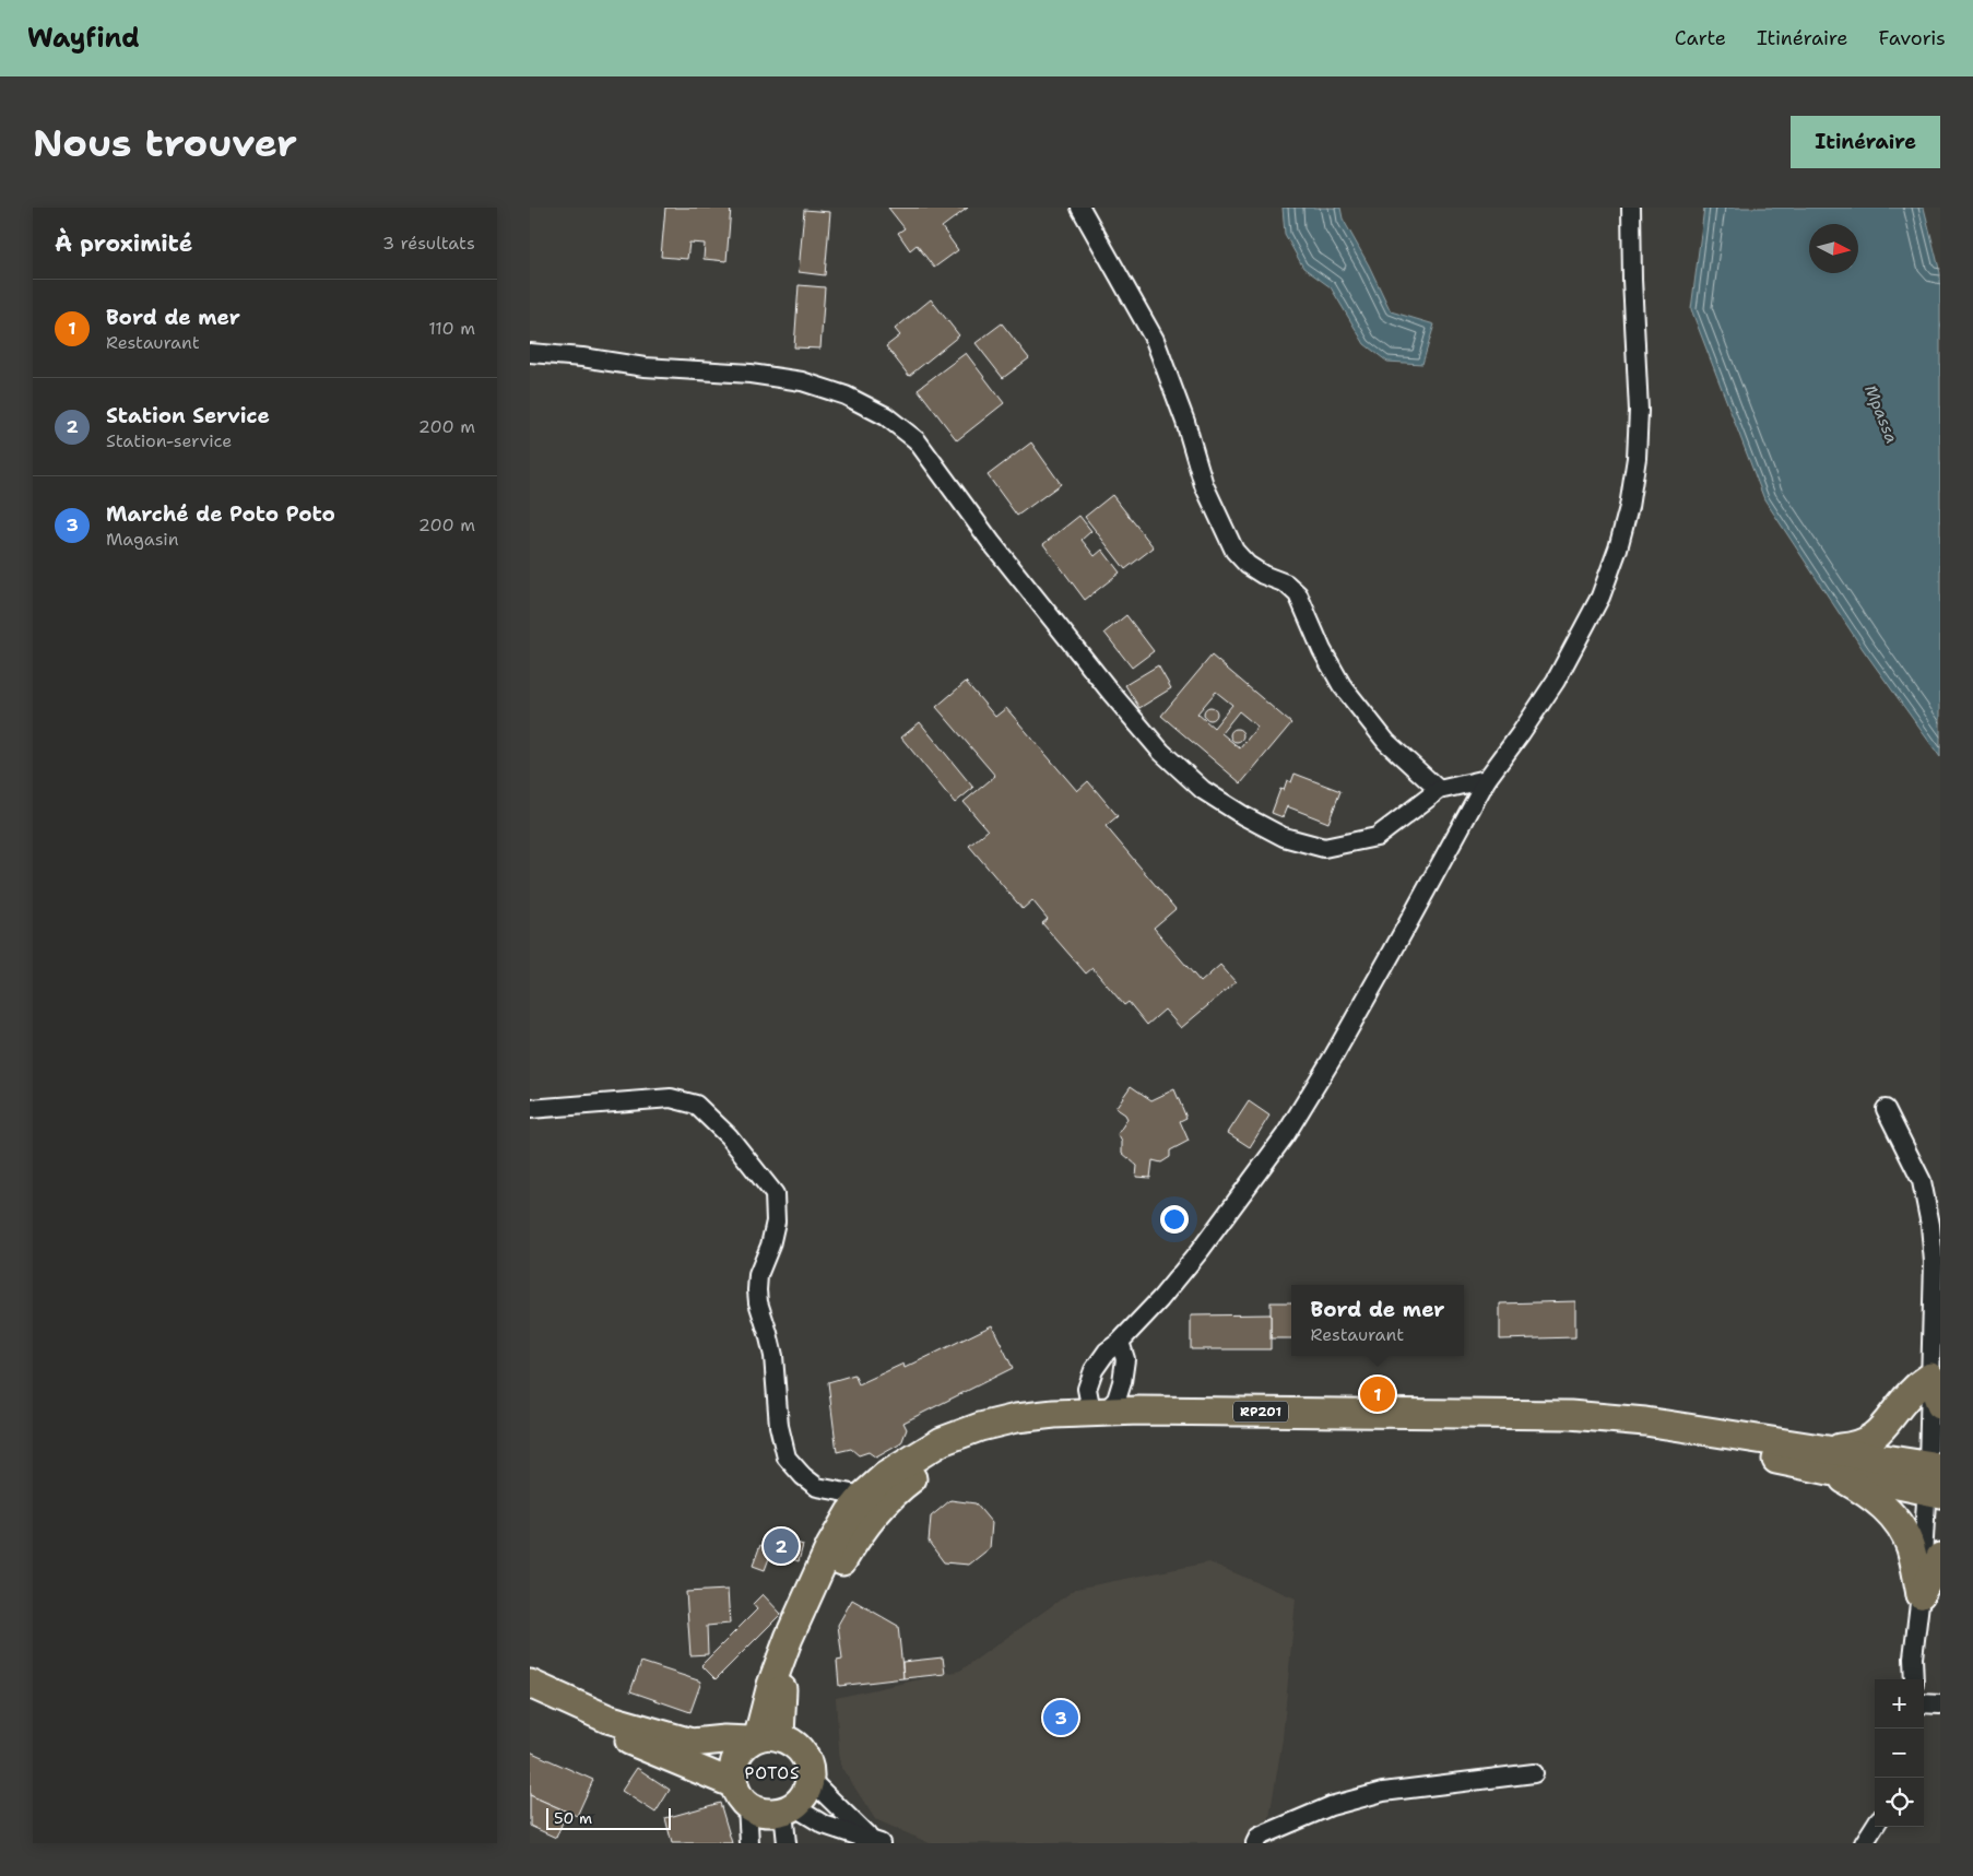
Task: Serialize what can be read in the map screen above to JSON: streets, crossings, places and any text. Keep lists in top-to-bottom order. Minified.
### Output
{"streets":{"main road":["RP201"]},"districts":["POTOS"],"water":["Mpassa"],"scale_bar":"50 m","north":"right","page":{"header":"Wayfind","nav":["Carte","Itinéraire","Favoris"],"buttons":"Itinéraire","title":"Nous trouver","heading":["À proximité","3 résultats"],"list":[{"mark":"1","name":"Bord de mer","note":"Restaurant","value":"110 m"},{"mark":"2","name":"Station Service","note":"Station-service","value":"200 m"},{"mark":"3","name":"Marché de Poto Poto","note":"Magasin","value":"200 m"}],"popup":["Bord de mer","Restaurant"],"pins":["1","2","3"],"map_buttons":["+","−"],"scale":"50 m"}}
